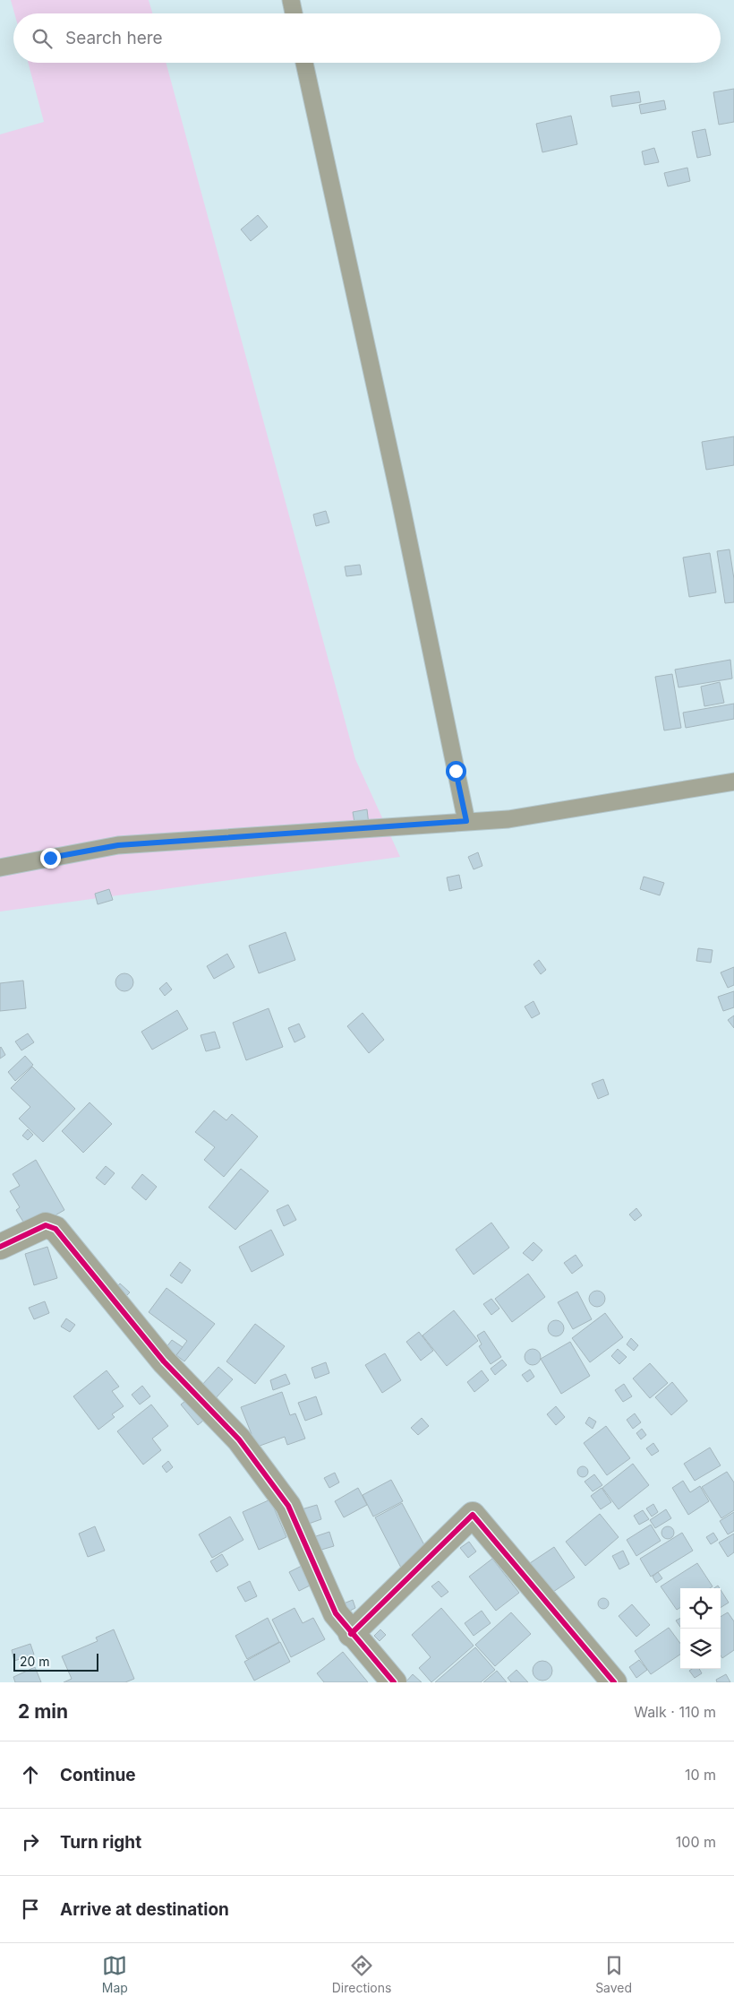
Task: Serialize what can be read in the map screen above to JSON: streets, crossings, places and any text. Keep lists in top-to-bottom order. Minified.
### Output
{"scale_bar":"20 m","page":{"search":"Search here","scale":"20 m","heading":["2 min","Walk · 110 m"],"list":[["Continue","10 m"],["Turn right","100 m"],"Arrive at destination"],"nav":["Map","Directions","Saved"]}}
